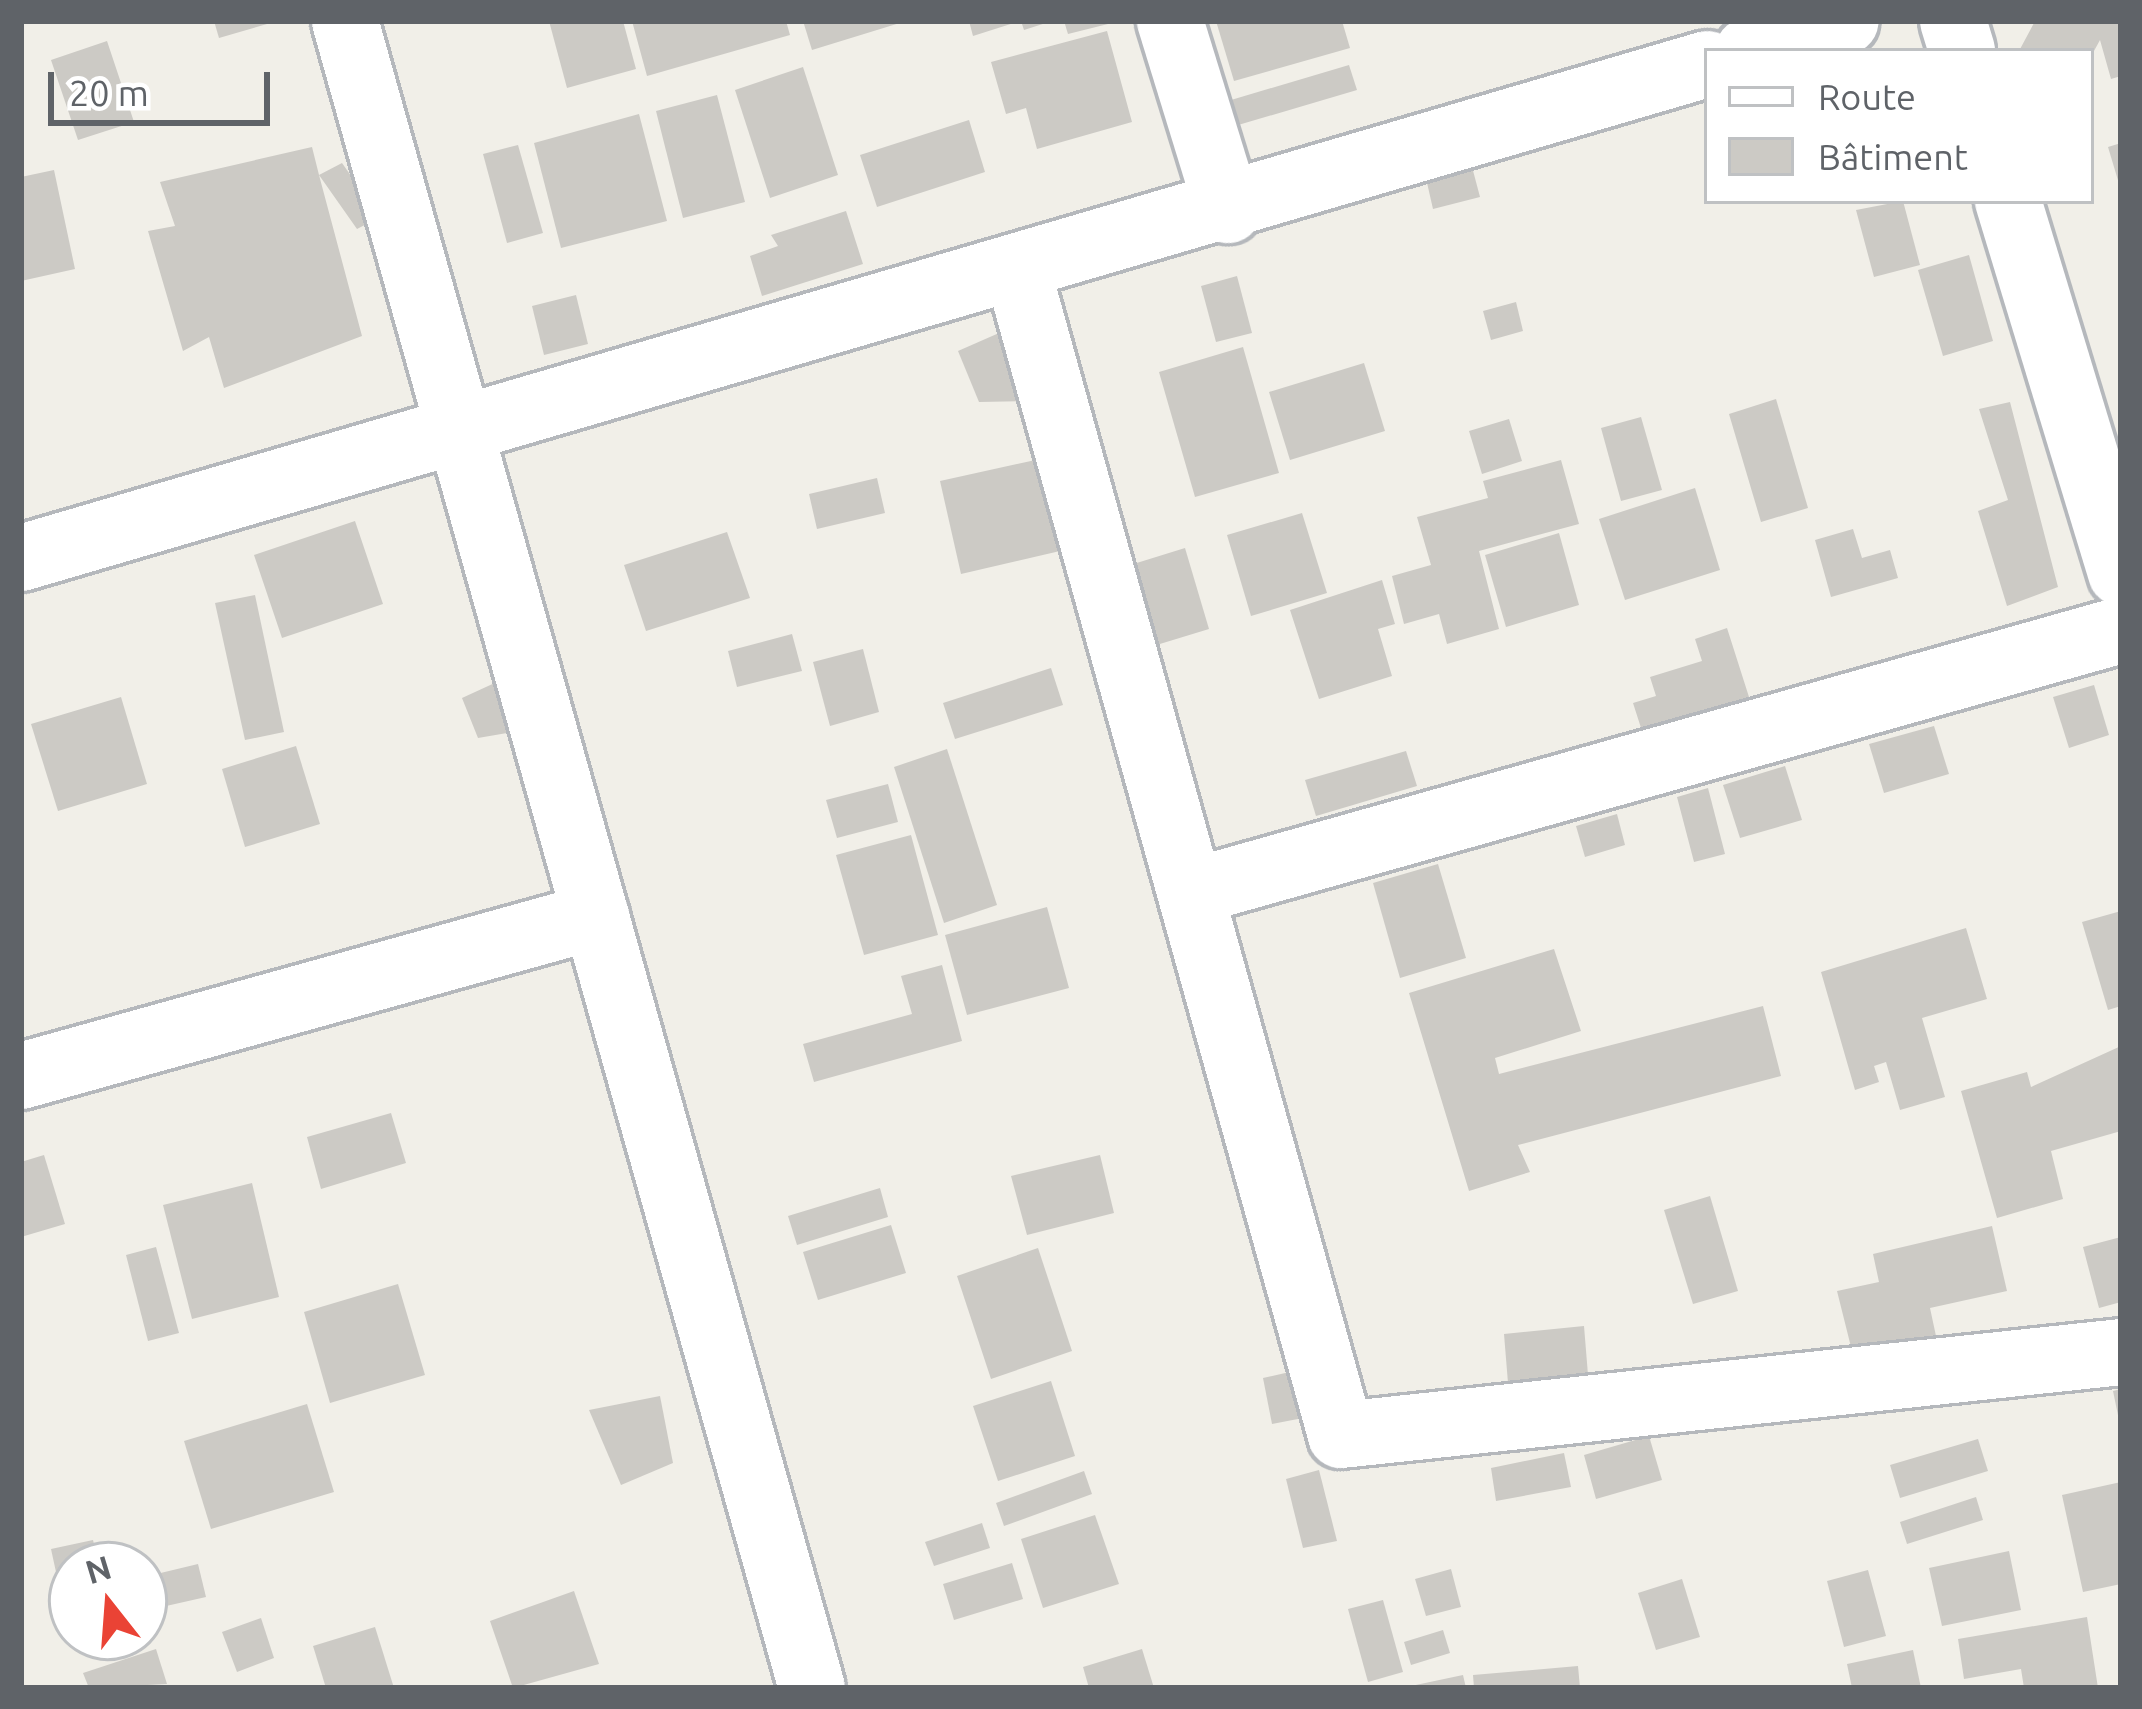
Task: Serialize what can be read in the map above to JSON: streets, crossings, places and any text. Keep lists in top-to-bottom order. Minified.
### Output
{"legend":["Route","Bâtiment"],"scale_bar":"20 m","north":"top"}
